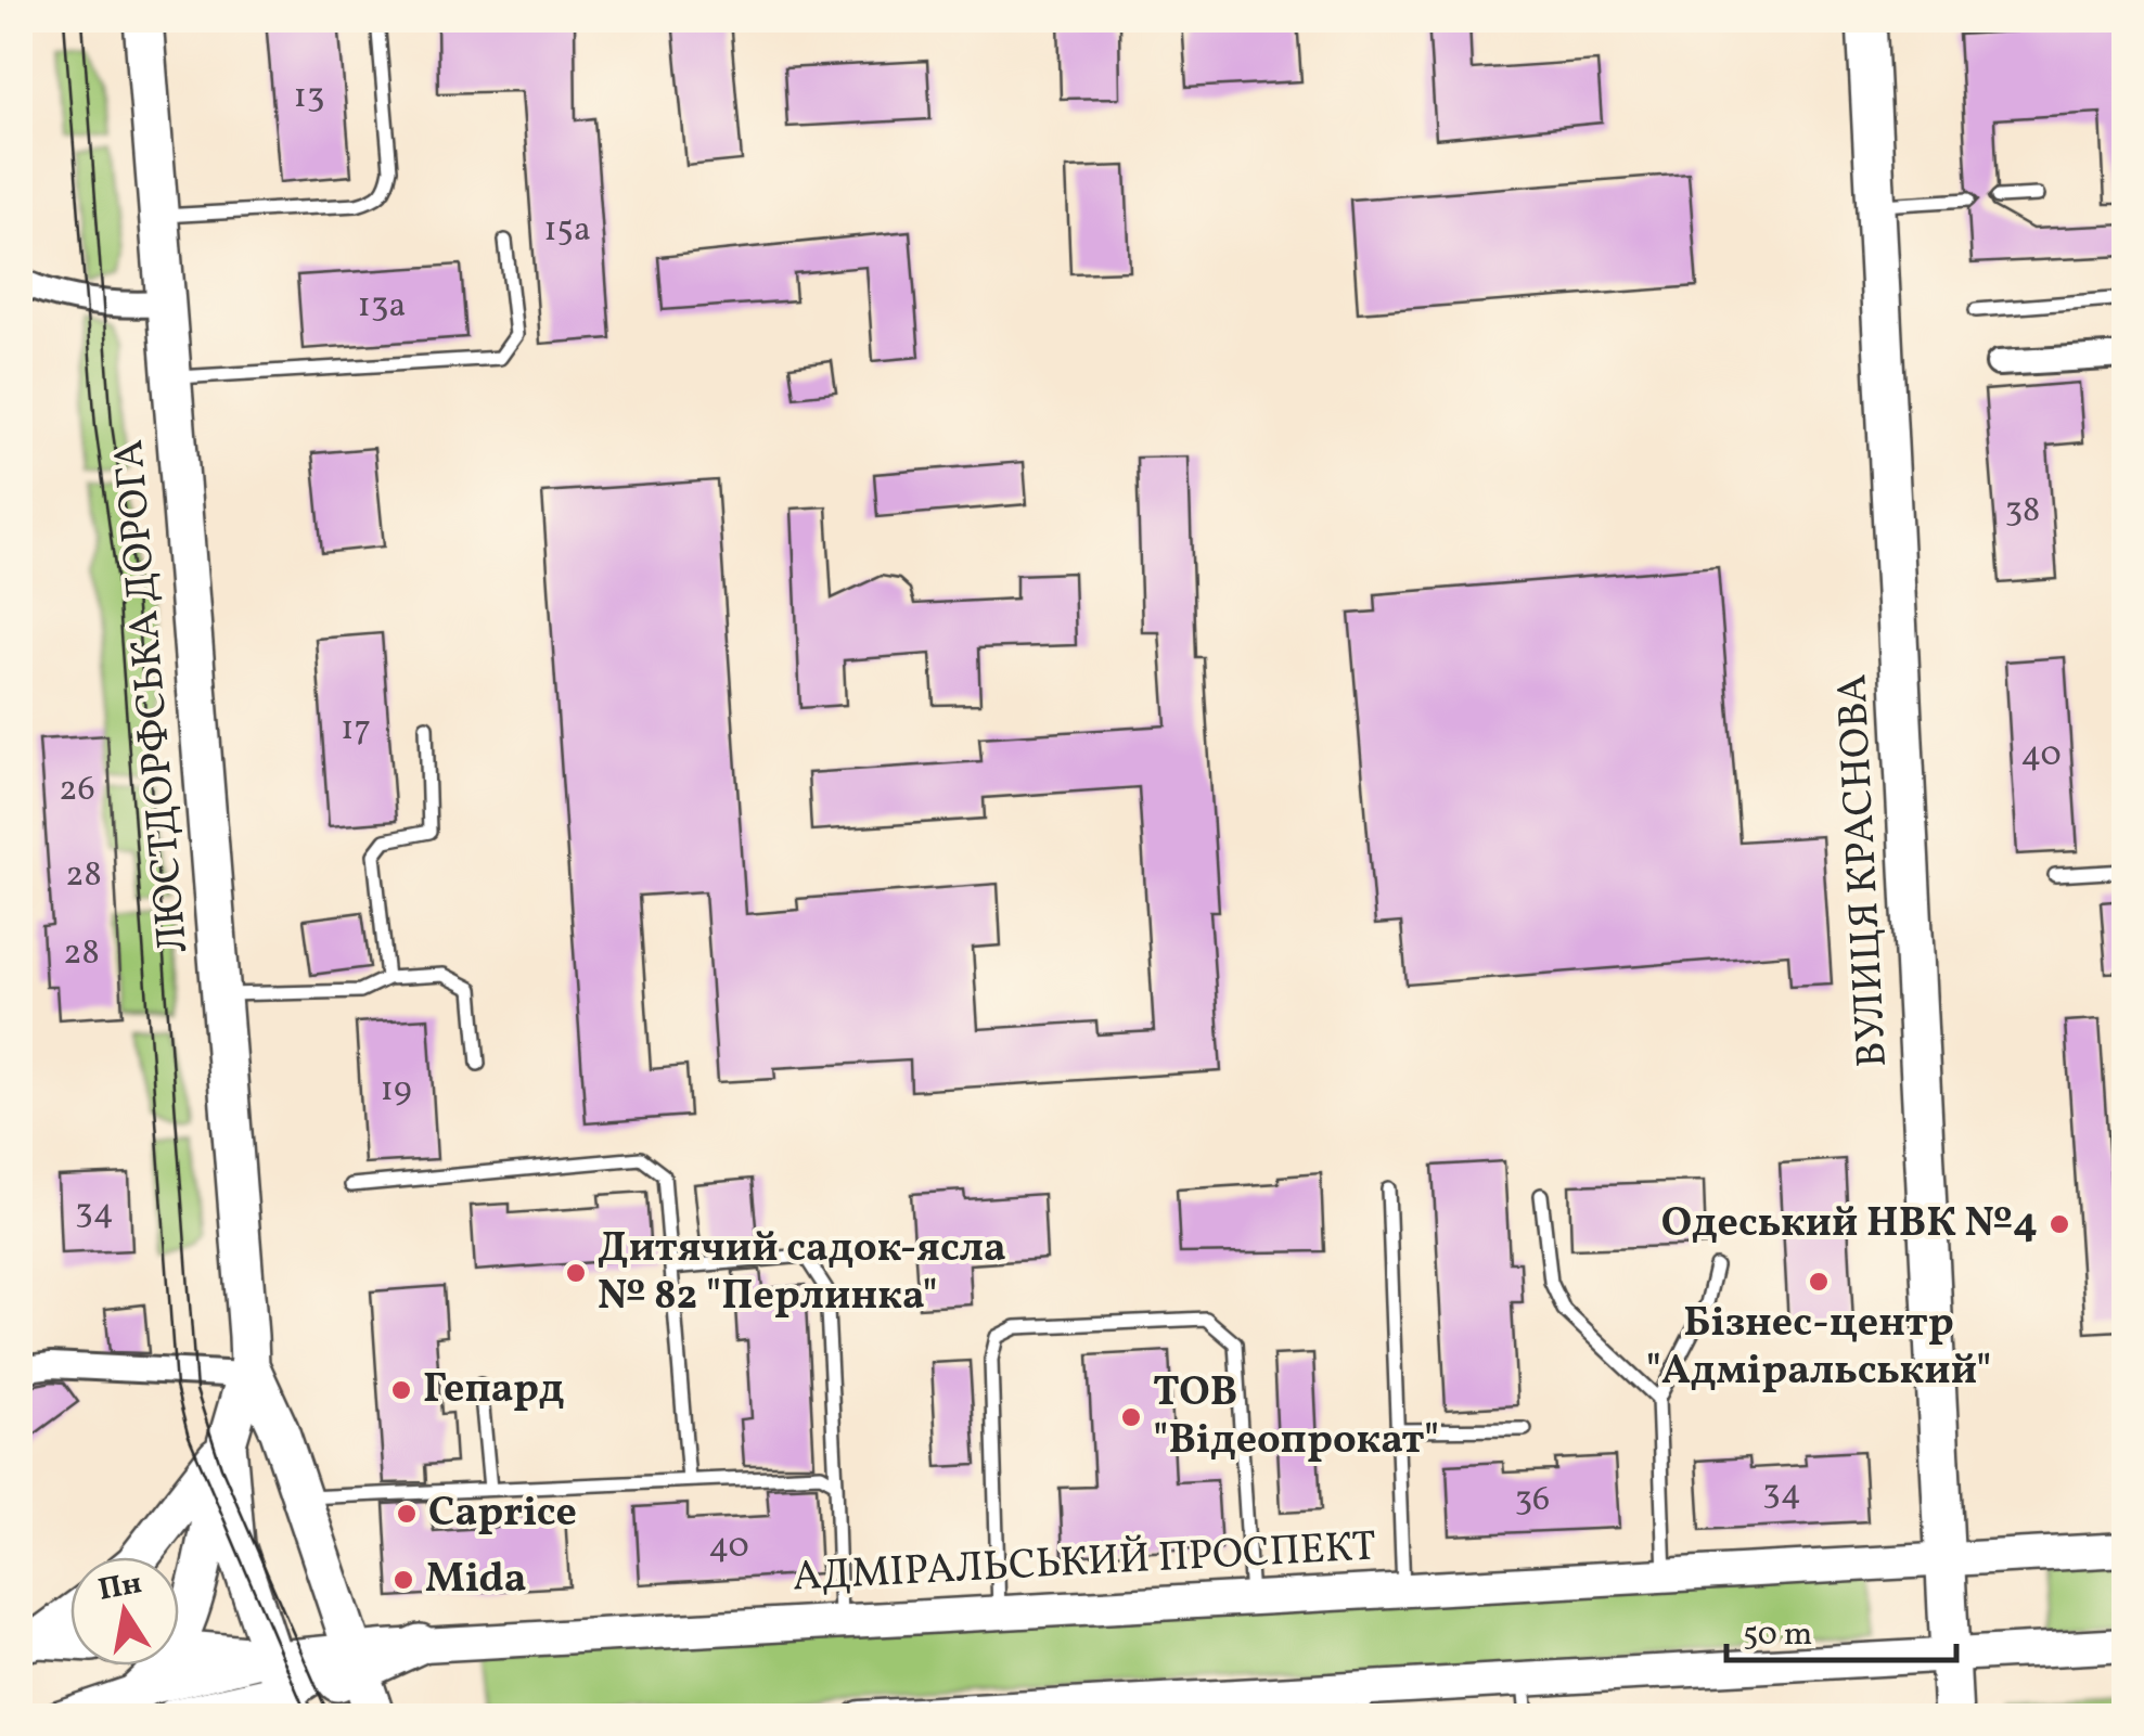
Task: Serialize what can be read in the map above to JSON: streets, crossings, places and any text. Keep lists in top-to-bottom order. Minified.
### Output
{"streets":{"main road":["ЛЮСТДОРФСЬКА ДОРОГА","ВУЛИЦЯ КРАСНОВА","АДМІРАЛЬСЬКИЙ ПРОСПЕКТ"]},"crossings":[["ВУЛИЦЯ КРАСНОВА","АДМІРАЛЬСЬКИЙ ПРОСПЕКТ"]],"places":["Одеський НВК №4","Дитячий садок-ясла № 82 \"Перлинка\"","Бізнес-центр \"Адміральський\"","Гепард","ТОВ \"Відеопрокат\"","Caprice","Mida"],"house_numbers":["13","15а","13а","38","17","40","26","28","28","19","34","34","36","40"],"scale_bar":"50 m","north":"top"}
